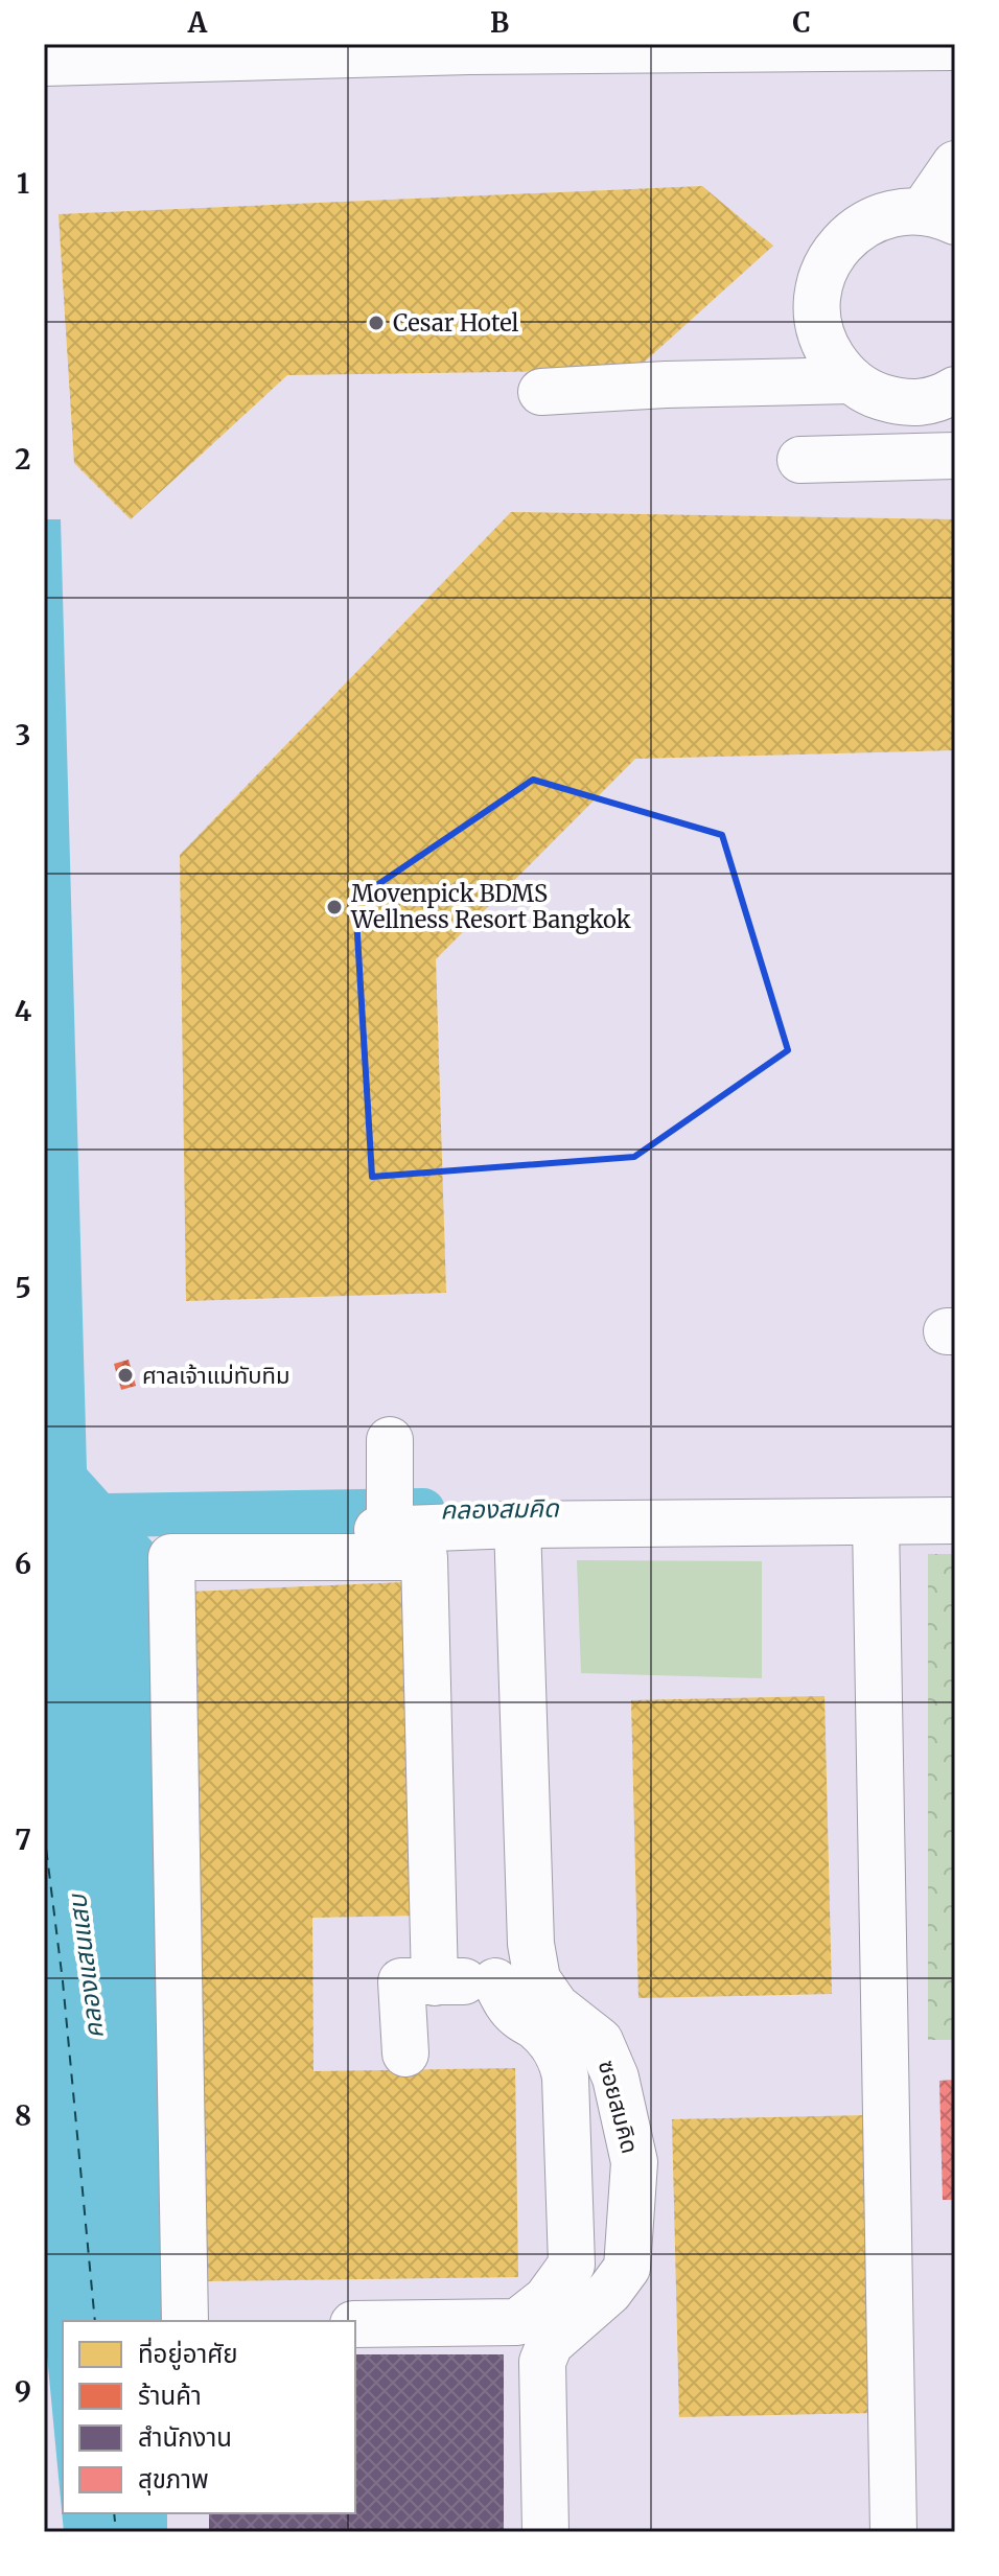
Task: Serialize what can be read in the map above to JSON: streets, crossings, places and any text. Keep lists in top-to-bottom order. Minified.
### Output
{"streets":{"street":["ซอยสมคิด"]},"water":["คลองสมคิด","คลองแสนแสบ"],"places":["Cesar Hotel","Movenpick BDMS Wellness Resort Bangkok","ศาลเจ้าแม่ทับทิม"],"legend":["ที่อยู่อาศัย","ร้านค้า","สำนักงาน","สุขภาพ"],"grid":{"columns":["A","B","C"],"rows":["1","2","3","4","5","6","7","8","9"]}}
